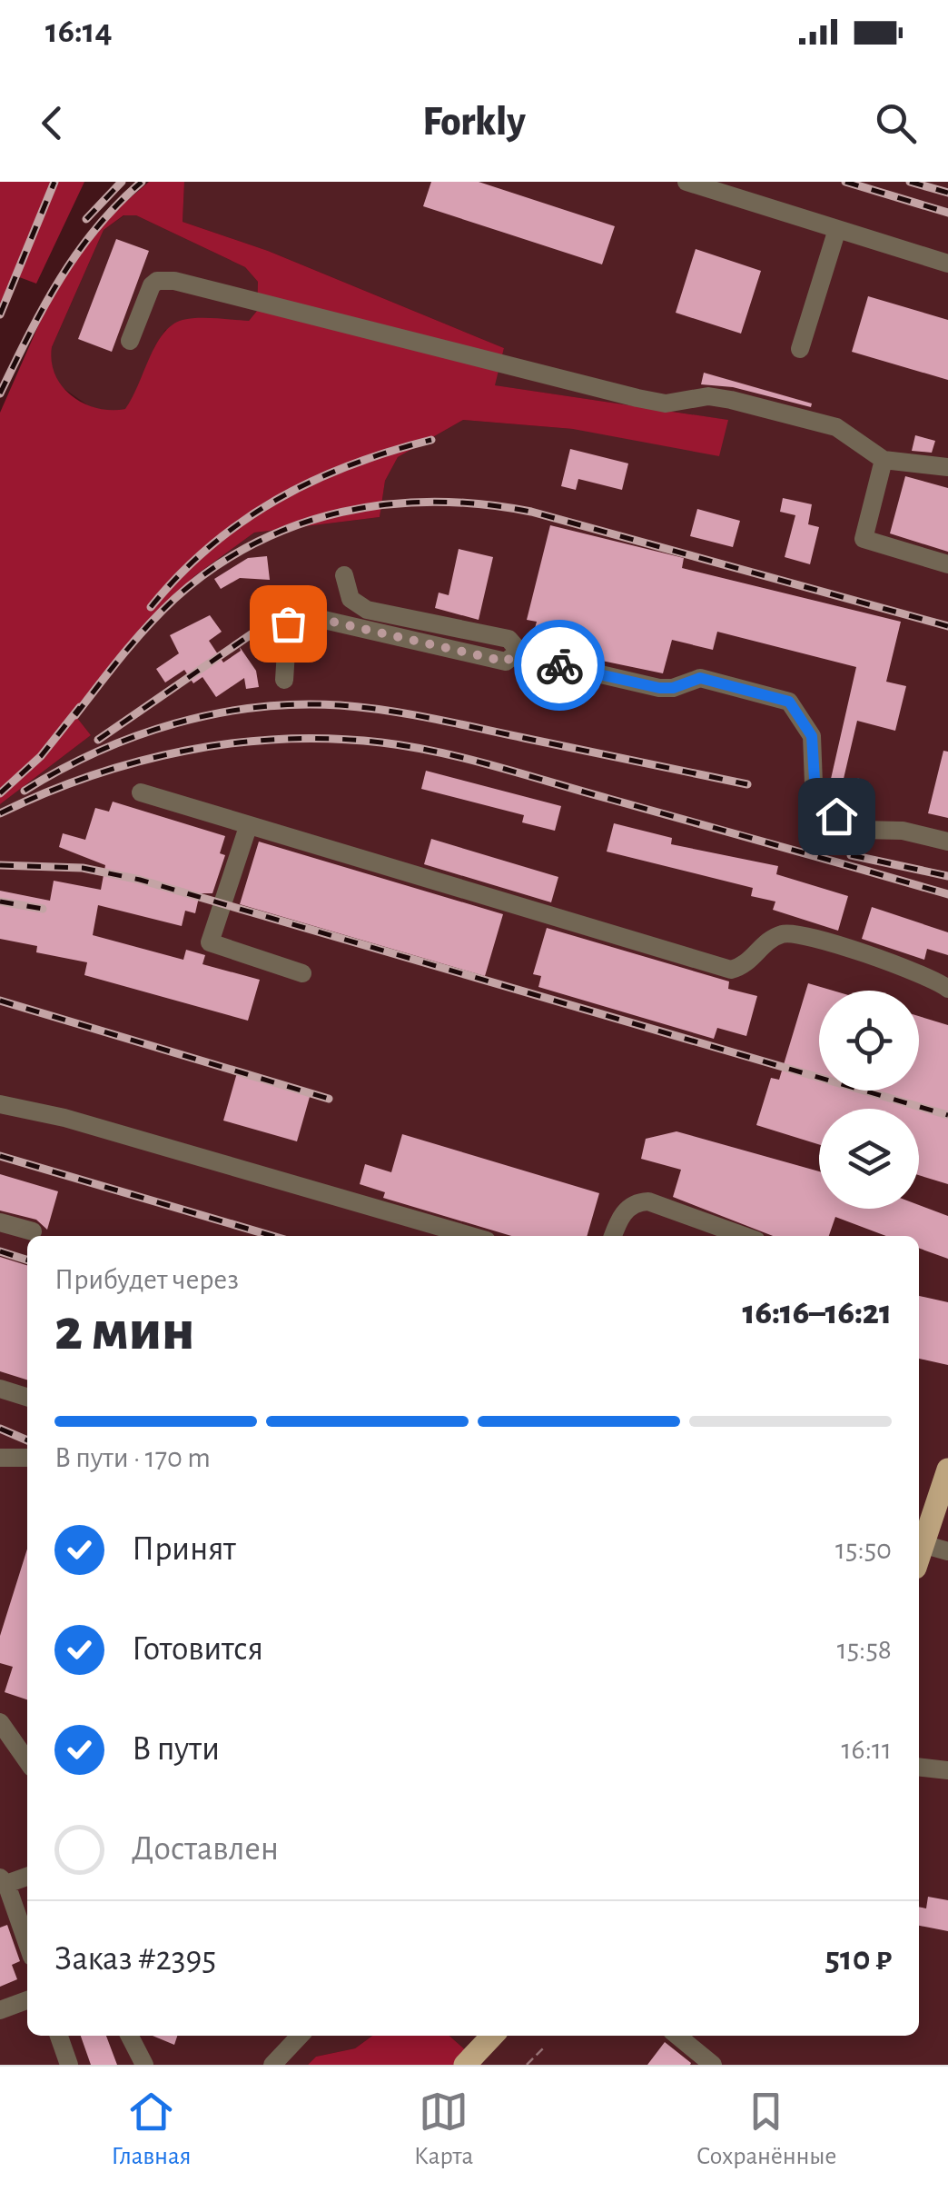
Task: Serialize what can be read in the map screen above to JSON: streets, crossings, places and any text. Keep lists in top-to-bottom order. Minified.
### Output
{"page":{"status":"16:14","header":"Forkly","heading":["2 мин","Прибудет через","16:16–16:21"],"panel":["Заказ #2395","510 ₽"],"bar":"В пути · 170 m","list":[["Принят","15:50"],["Готовится","15:58"],["В пути","16:11"],"Доставлен"],"tabs":["Главная","Карта","Сохранённые"]}}
